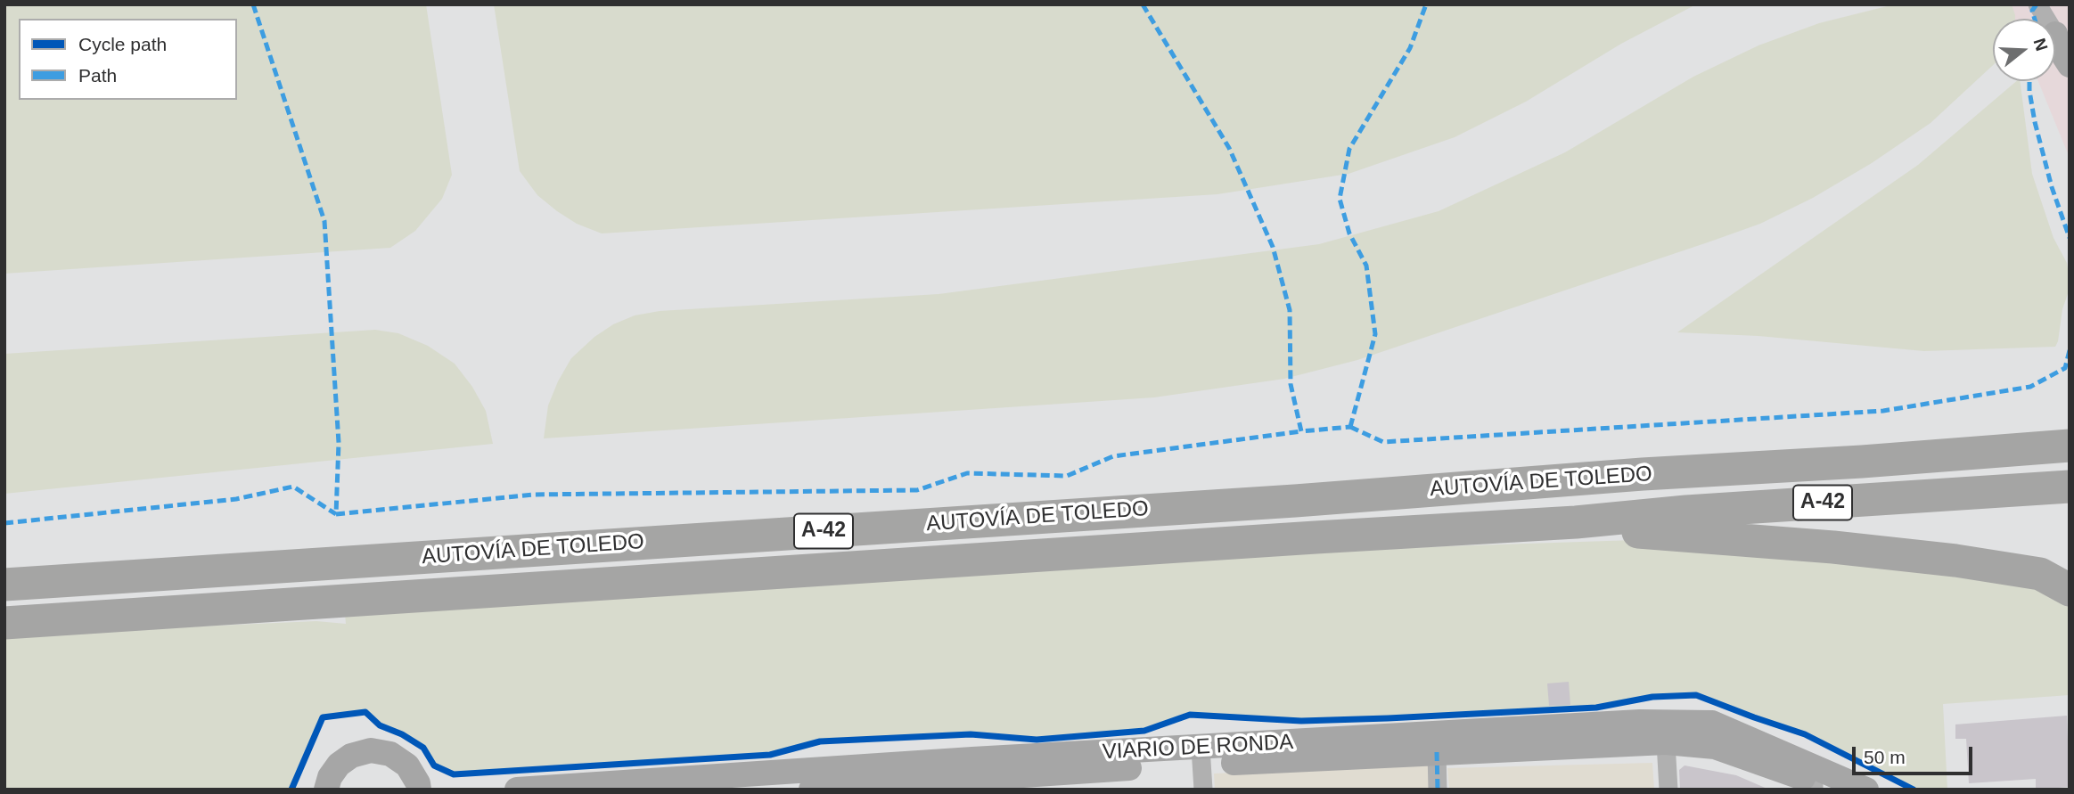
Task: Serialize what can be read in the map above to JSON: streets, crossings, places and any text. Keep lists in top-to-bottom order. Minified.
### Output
{"streets":{"highway":["AUTOVÍA DE TOLEDO","A-42"],"main road":["VIARIO DE RONDA"]},"legend":["Cycle path","Path"],"scale_bar":"50 m","north":"right"}
